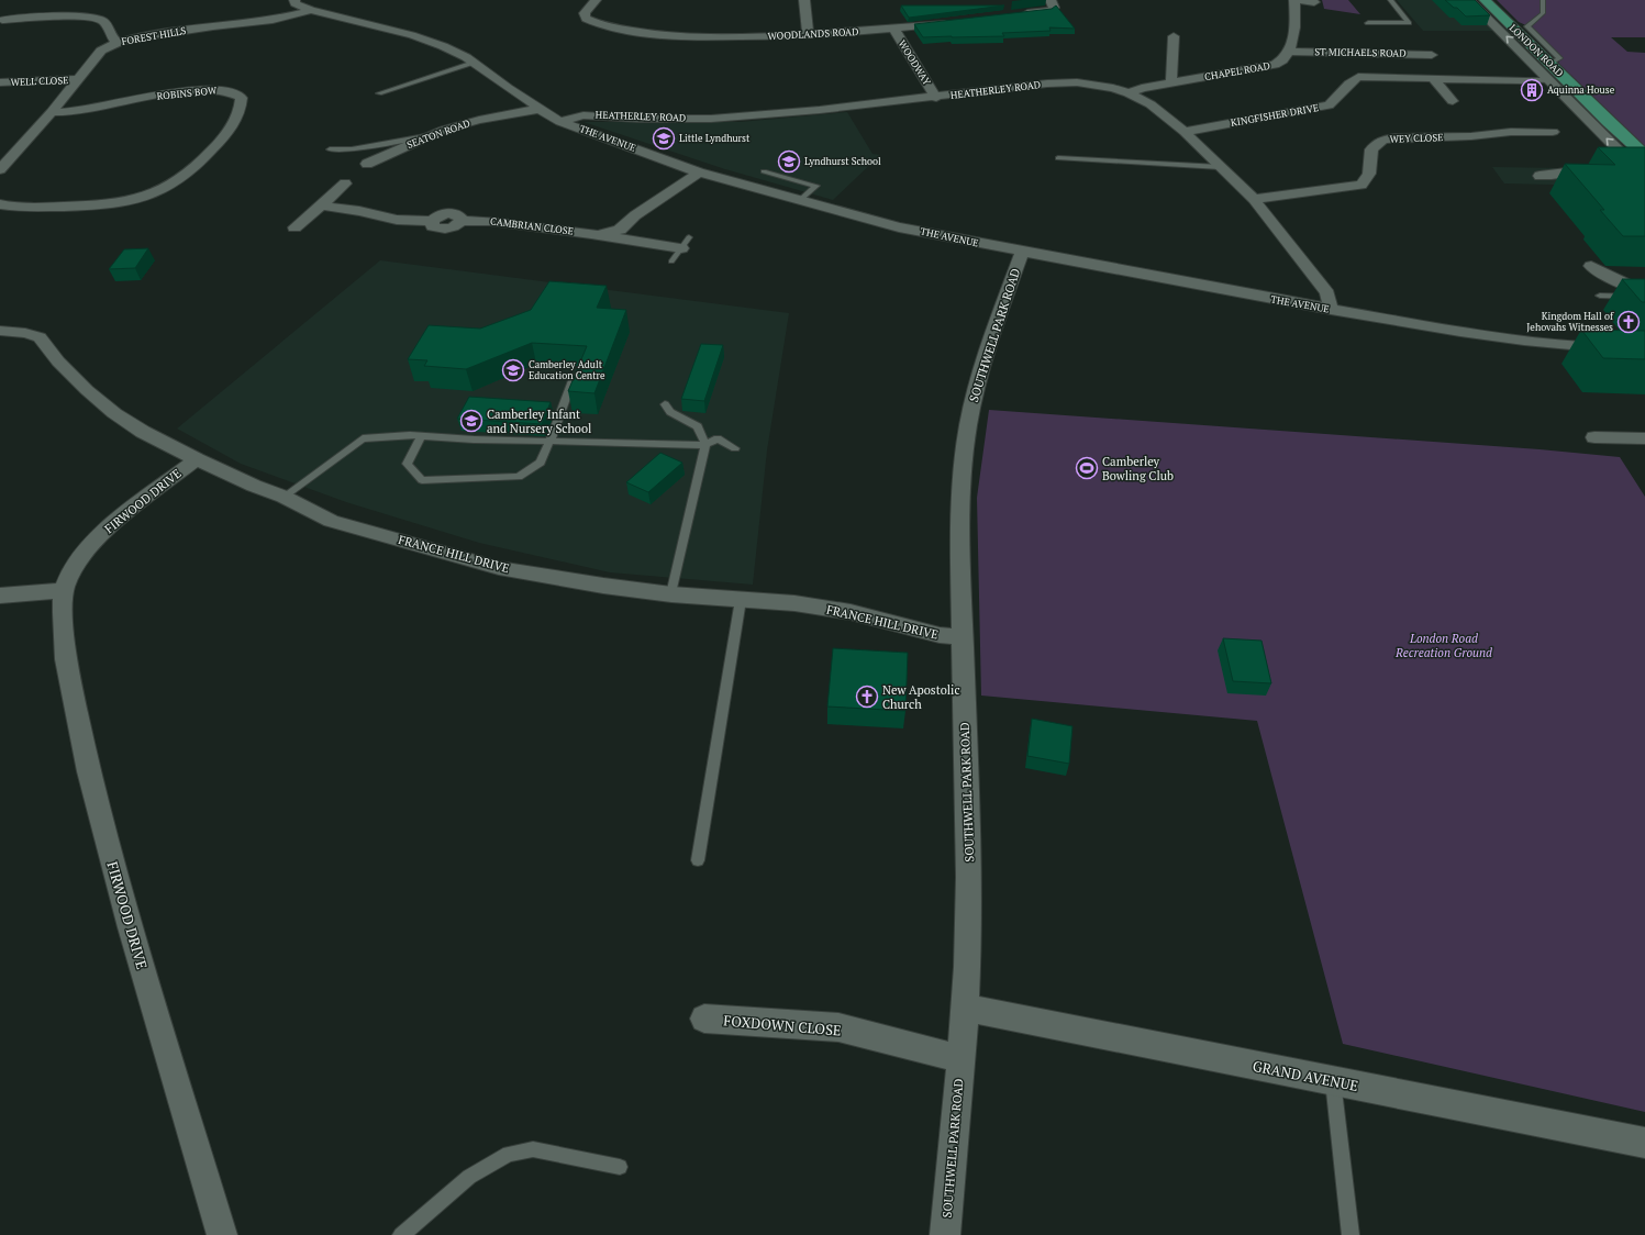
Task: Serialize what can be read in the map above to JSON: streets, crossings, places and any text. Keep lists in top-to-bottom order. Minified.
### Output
{"streets":{"main road":["LONDON ROAD"],"street":["WOODLANDS ROAD","FOREST HILLS","ST MICHAELS ROAD","WOODWAY","CHAPEL ROAD","WELL CLOSE","HEATHERLEY ROAD","ROBINS BOW","KINGFISHER DRIVE","SEATON ROAD","THE AVENUE","WEY CLOSE","CAMBRIAN CLOSE","SOUTHWELL PARK ROAD","FIRWOOD DRIVE","FRANCE HILL DRIVE","FOXDOWN CLOSE","GRAND AVENUE"]},"crossings":[["WOODLANDS ROAD","WOODWAY"],["FOREST HILLS","WELL CLOSE"],["FOREST HILLS","ROBINS BOW"],["FOREST HILLS","THE AVENUE"],["ST MICHAELS ROAD","CHAPEL ROAD"],["WOODWAY","HEATHERLEY ROAD"],["CHAPEL ROAD","HEATHERLEY ROAD"],["HEATHERLEY ROAD","KINGFISHER DRIVE"],["HEATHERLEY ROAD","THE AVENUE"],["HEATHERLEY ROAD","WEY CLOSE"],["SEATON ROAD","THE AVENUE"],["THE AVENUE","CAMBRIAN CLOSE"],["THE AVENUE","SOUTHWELL PARK ROAD"],["SOUTHWELL PARK ROAD","FRANCE HILL DRIVE"],["SOUTHWELL PARK ROAD","FOXDOWN CLOSE"],["SOUTHWELL PARK ROAD","GRAND AVENUE"],["FIRWOOD DRIVE","FRANCE HILL DRIVE"]],"parks":["London Road Recreation Ground"],"places":{"building":["Aquinna House"],"school or university":["Little Lyndhurst","Lyndhurst School","Camberley Adult Education Centre","Camberley Infant and Nursery School"],"church":["Kingdom Hall of Jehovahs Witnesses","New Apostolic Church"],"sports":["Camberley Bowling Club"]}}
